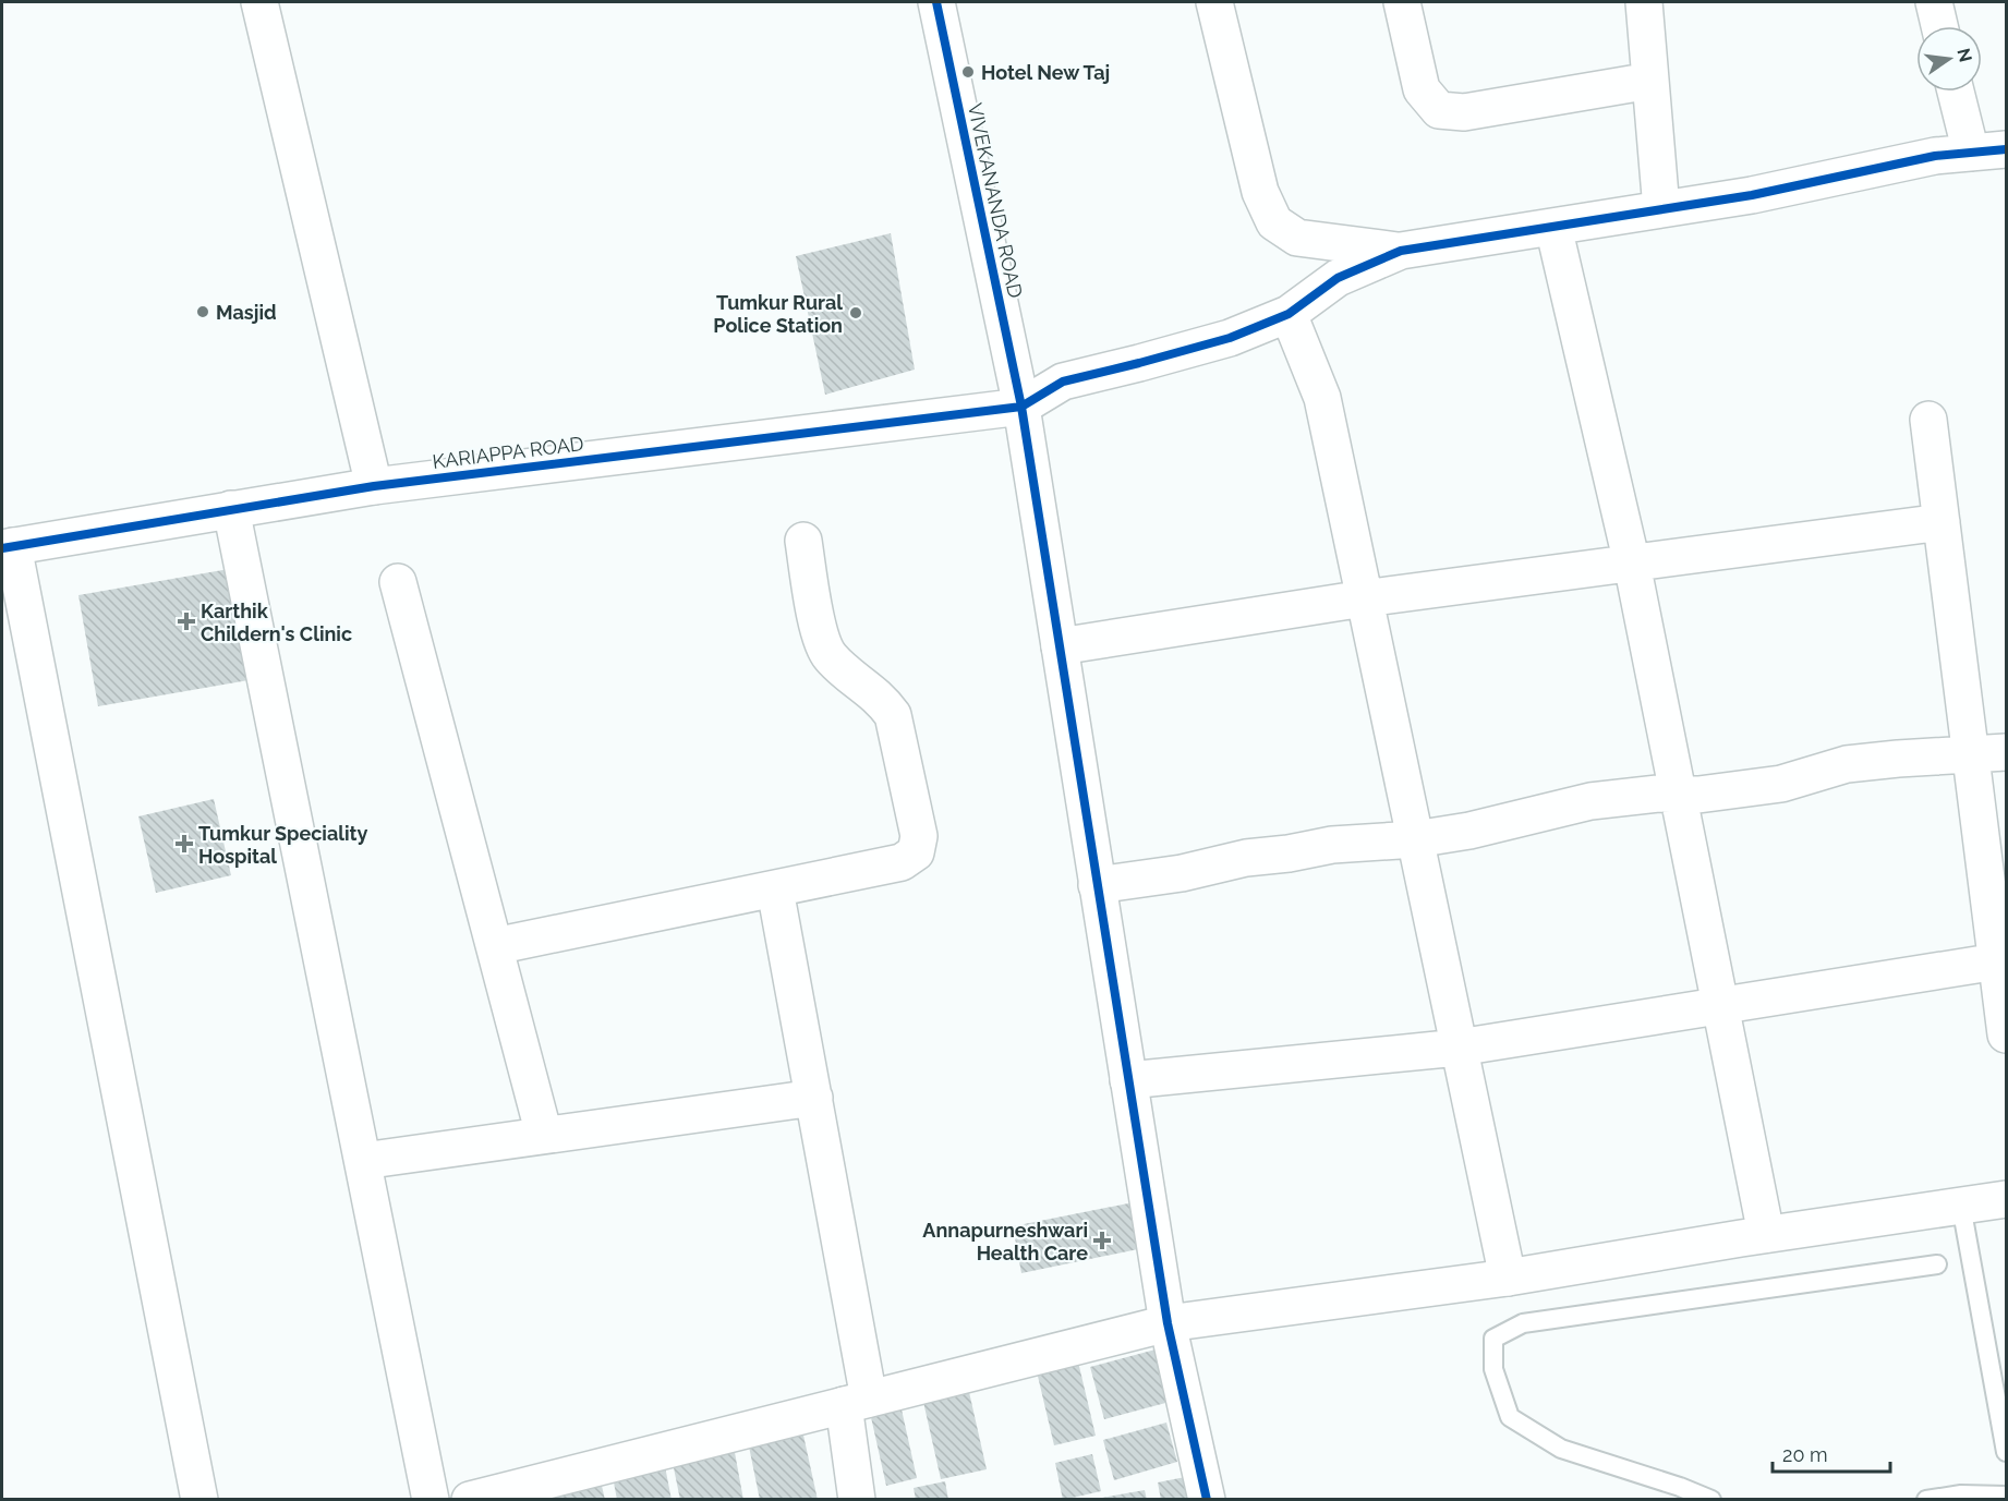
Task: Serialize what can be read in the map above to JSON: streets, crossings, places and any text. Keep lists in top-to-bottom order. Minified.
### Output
{"streets":{"street":["VIVEKANANDA ROAD","KARIAPPA ROAD"]},"crossings":[["VIVEKANANDA ROAD","KARIAPPA ROAD"]],"places":{"other":["Hotel New Taj","Masjid","Tumkur Rural Police Station"],"health":["Karthik Childern's Clinic","Tumkur Speciality Hospital","Annapurneshwari Health Care"]},"scale_bar":"20 m","north":"right"}
